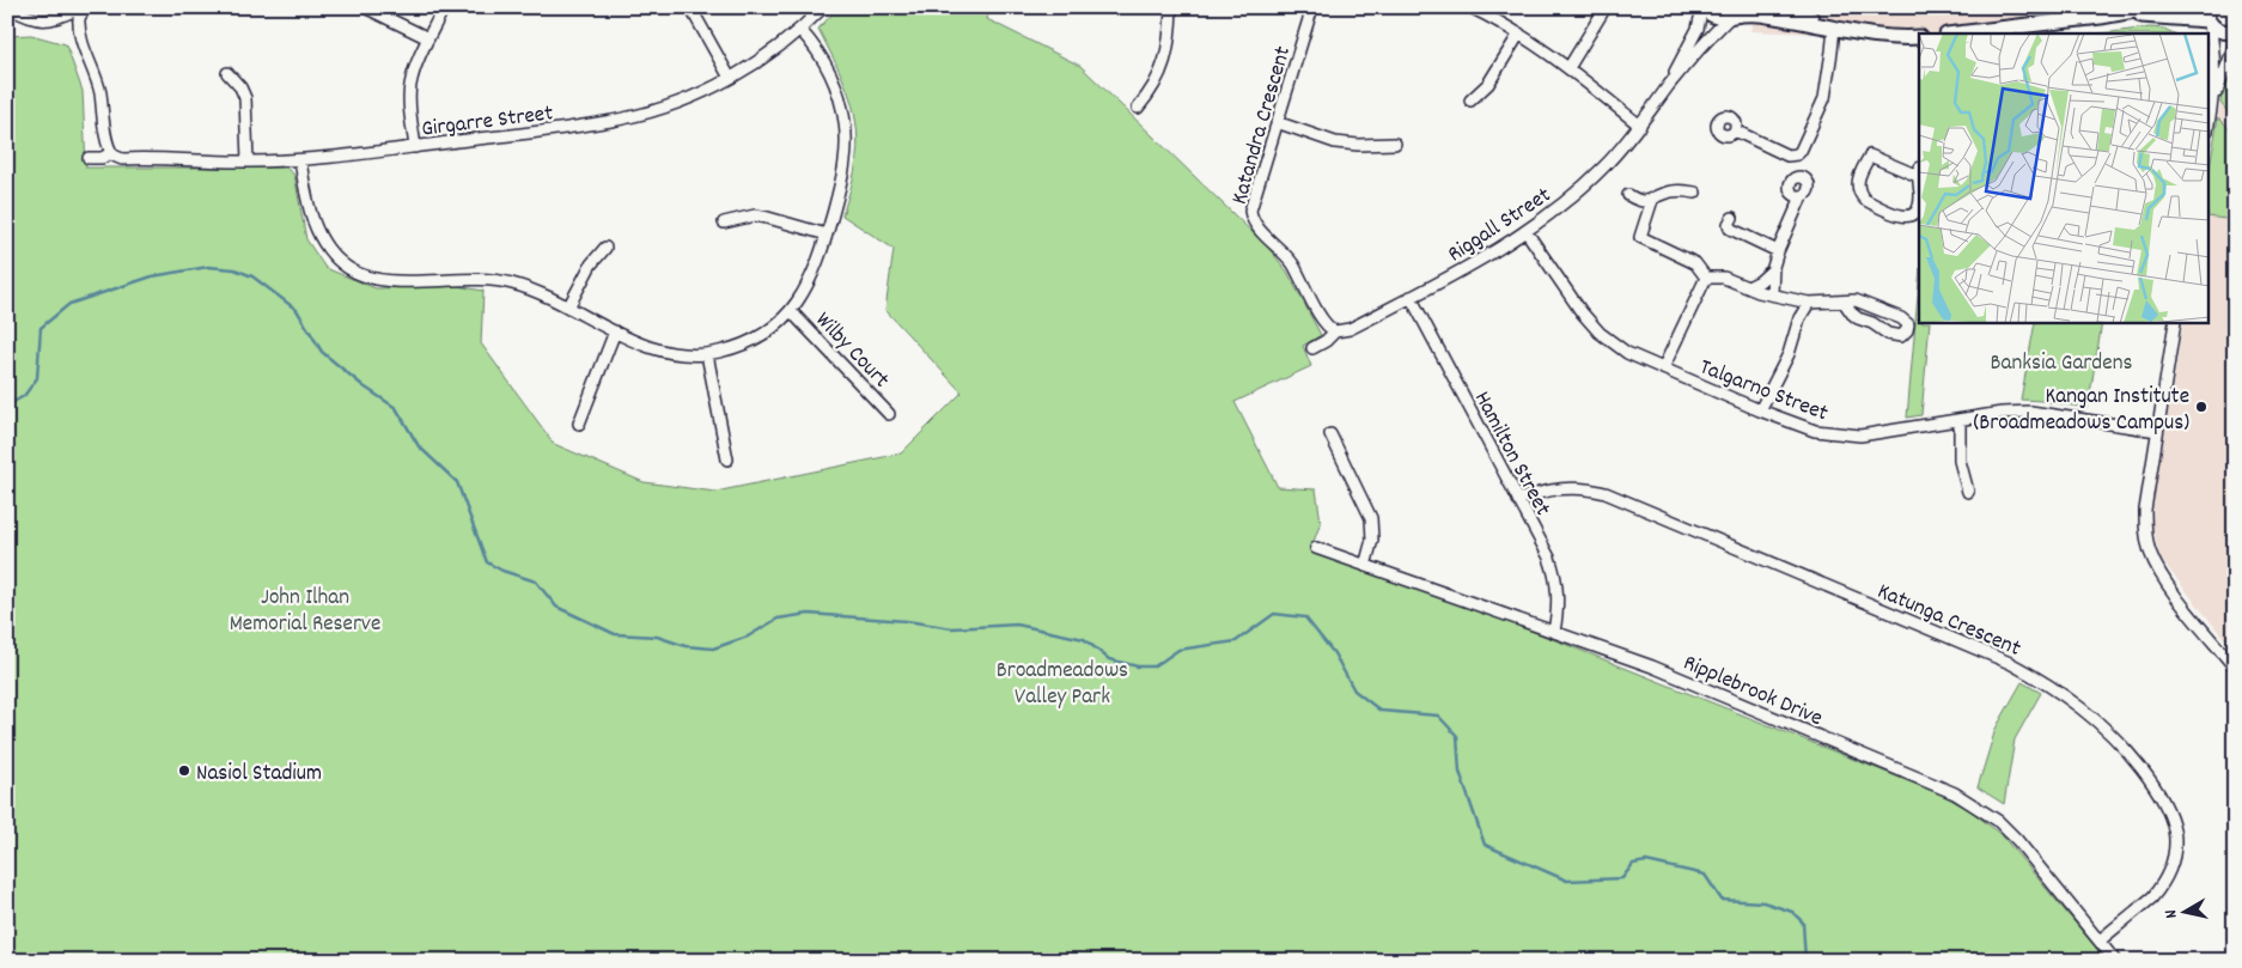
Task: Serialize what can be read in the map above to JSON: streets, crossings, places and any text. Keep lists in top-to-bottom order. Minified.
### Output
{"streets":{"street":["Girgarre Street","Katandra Crescent","Riggall Street","Wilby Court","Talgarno Street","Hamilton Street","Katunga Crescent","Ripplebrook Drive"]},"crossings":[["Katandra Crescent","Riggall Street"],["Riggall Street","Talgarno Street"],["Riggall Street","Hamilton Street"],["Hamilton Street","Katunga Crescent"],["Hamilton Street","Ripplebrook Drive"],["Katunga Crescent","Ripplebrook Drive"]],"parks":["Banksia Gardens","John Ilhan Memorial Reserve","Broadmeadows Valley Park"],"places":["Kangan Institute (Broadmeadows Campus)","Nasiol Stadium"],"north":"left"}
